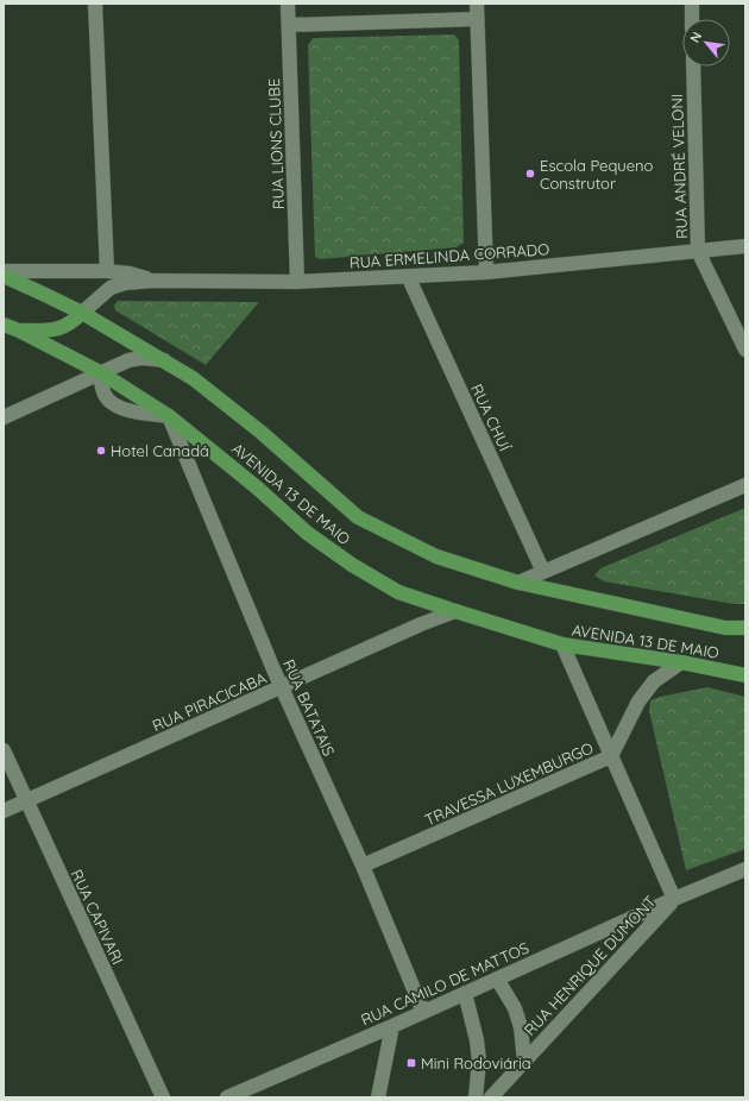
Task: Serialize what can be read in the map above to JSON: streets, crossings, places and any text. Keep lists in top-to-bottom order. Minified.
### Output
{"streets":{"main road":["AVENIDA 13 DE MAIO"],"street":["RUA LIONS CLUBE","RUA ANDRÉ VELONI","RUA ERMELINDA CORRADO","RUA CHUÍ","RUA PIRACICABA","RUA BATATAIS","TRAVESSA LUXEMBURGO","RUA CAPIVARI","RUA HENRIQUE DUMONT","RUA CAMILO DE MATTOS"]},"crossings":[["RUA LIONS CLUBE","RUA ERMELINDA CORRADO"],["RUA ANDRÉ VELONI","RUA ERMELINDA CORRADO"],["RUA ERMELINDA CORRADO","RUA CHUÍ"],["RUA ERMELINDA CORRADO","AVENIDA 13 DE MAIO"],["AVENIDA 13 DE MAIO","RUA PIRACICABA"],["AVENIDA 13 DE MAIO","RUA BATATAIS"],["AVENIDA 13 DE MAIO","TRAVESSA LUXEMBURGO"],["RUA PIRACICABA","RUA BATATAIS"],["RUA PIRACICABA","RUA CAPIVARI"],["RUA BATATAIS","TRAVESSA LUXEMBURGO"],["RUA BATATAIS","RUA CAMILO DE MATTOS"],["RUA HENRIQUE DUMONT","RUA CAMILO DE MATTOS"]],"places":{"other":["Escola Pequeno Construtor","Hotel Canadá"],"transit":["Mini Rodoviária"]},"north":"top left"}
